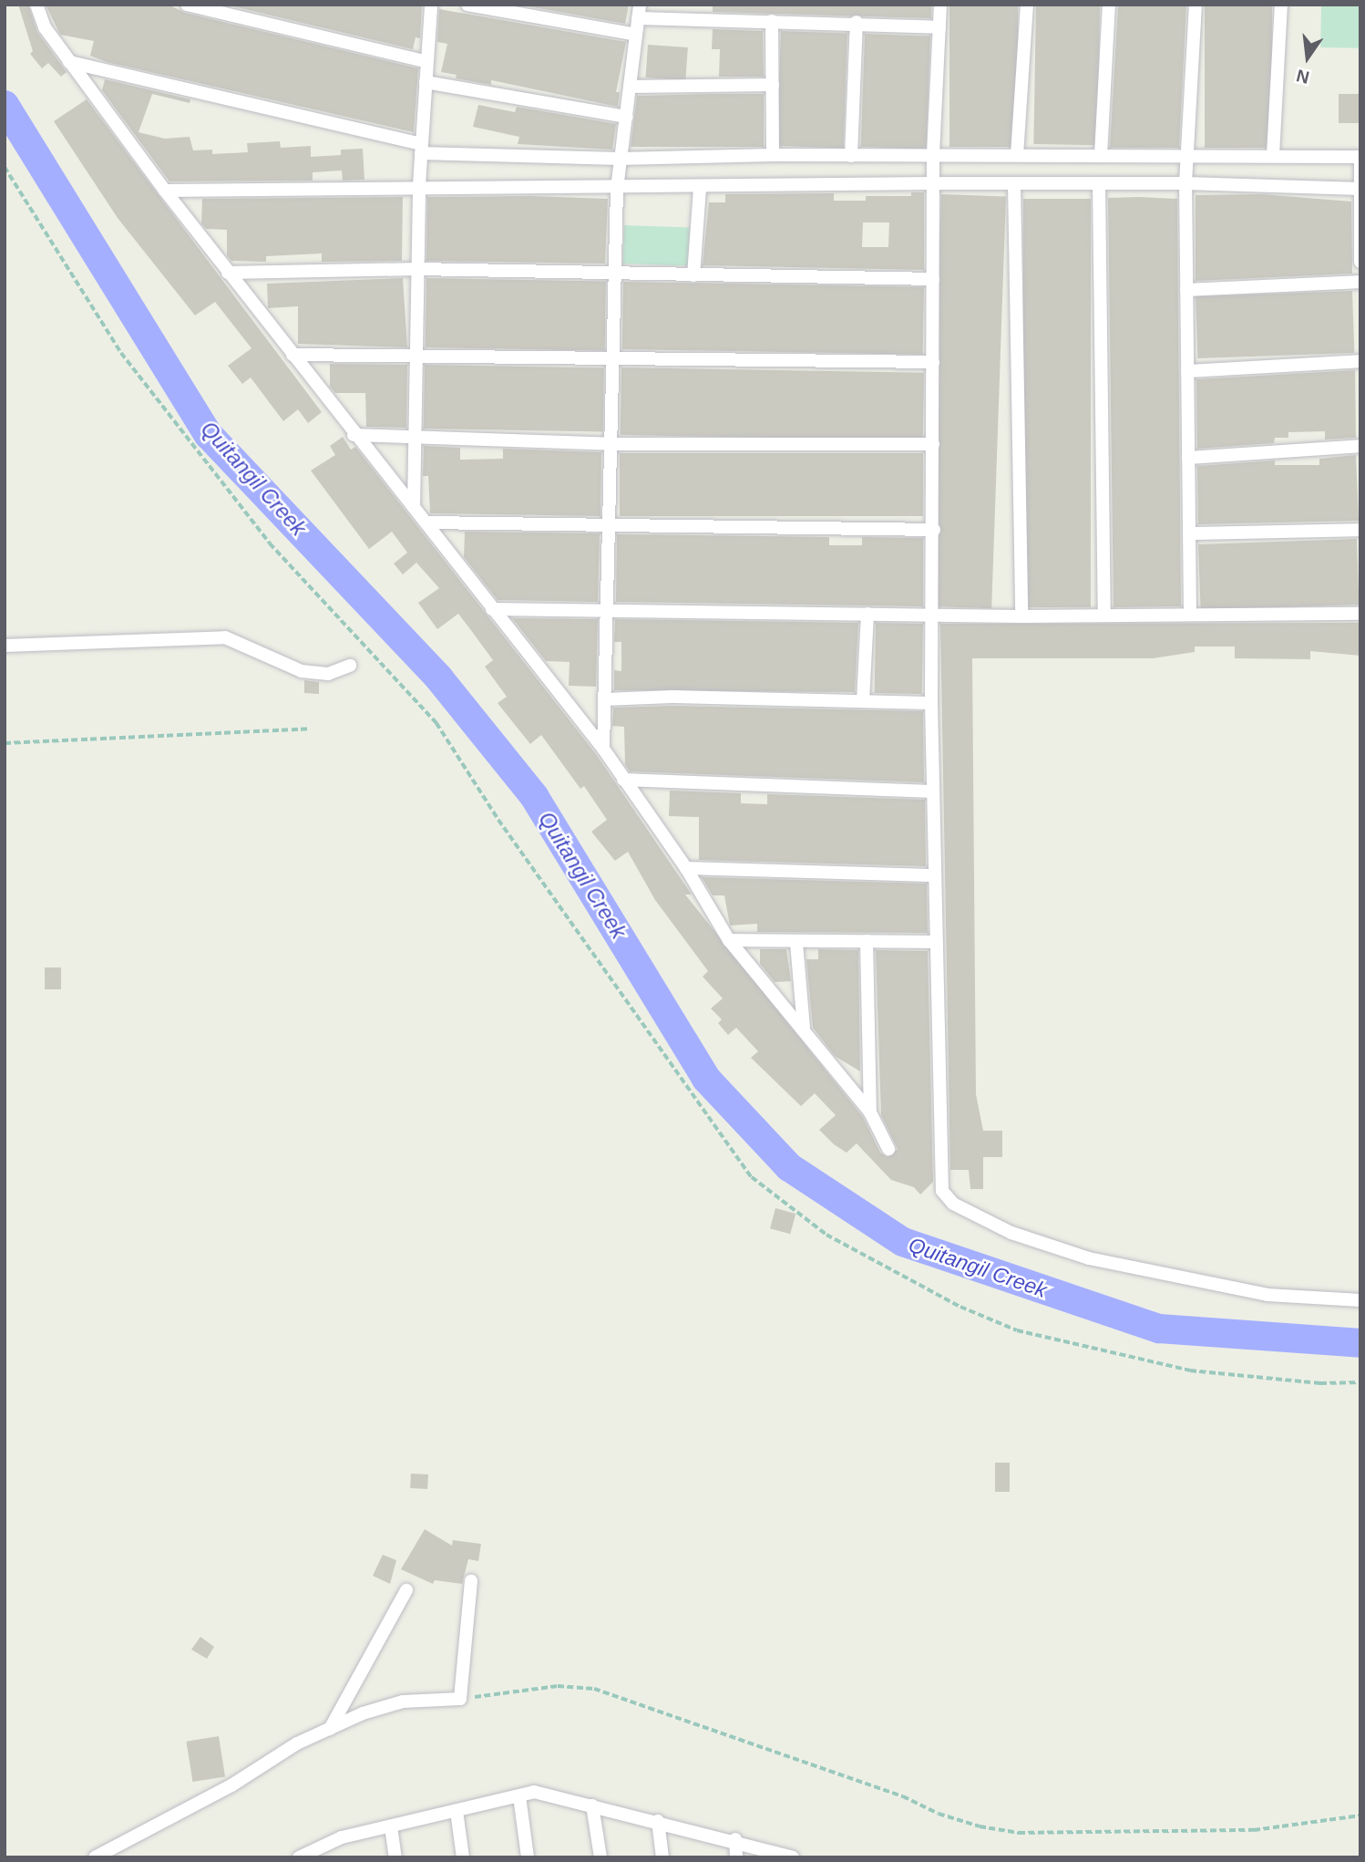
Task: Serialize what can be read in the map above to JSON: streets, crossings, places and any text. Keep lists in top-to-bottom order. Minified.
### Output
{"water":["Quitangil Creek"],"north":"bottom"}
